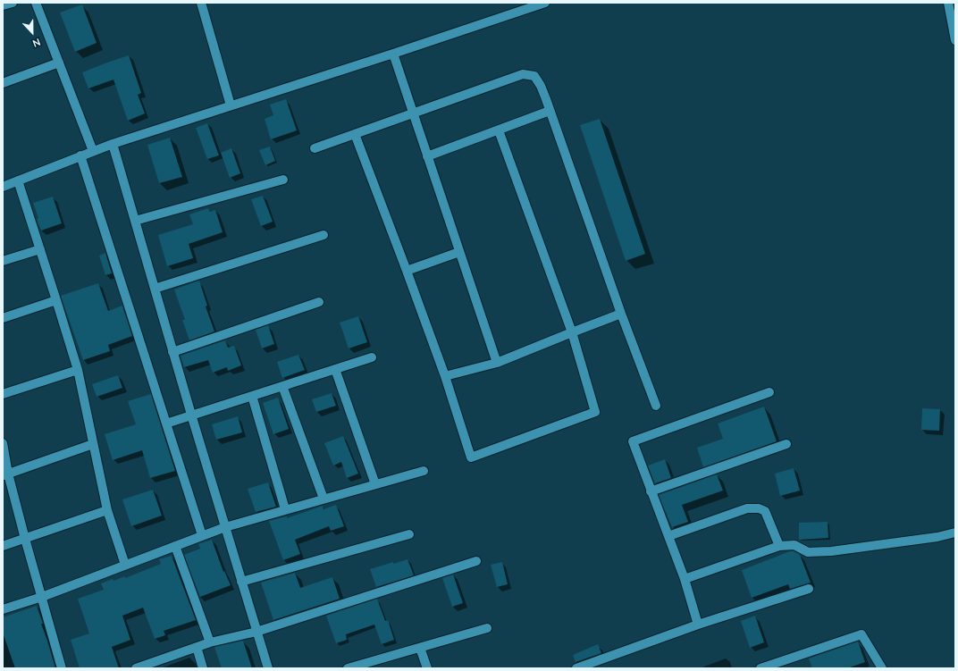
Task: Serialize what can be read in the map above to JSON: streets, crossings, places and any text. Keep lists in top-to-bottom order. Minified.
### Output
{"north":"bottom"}
